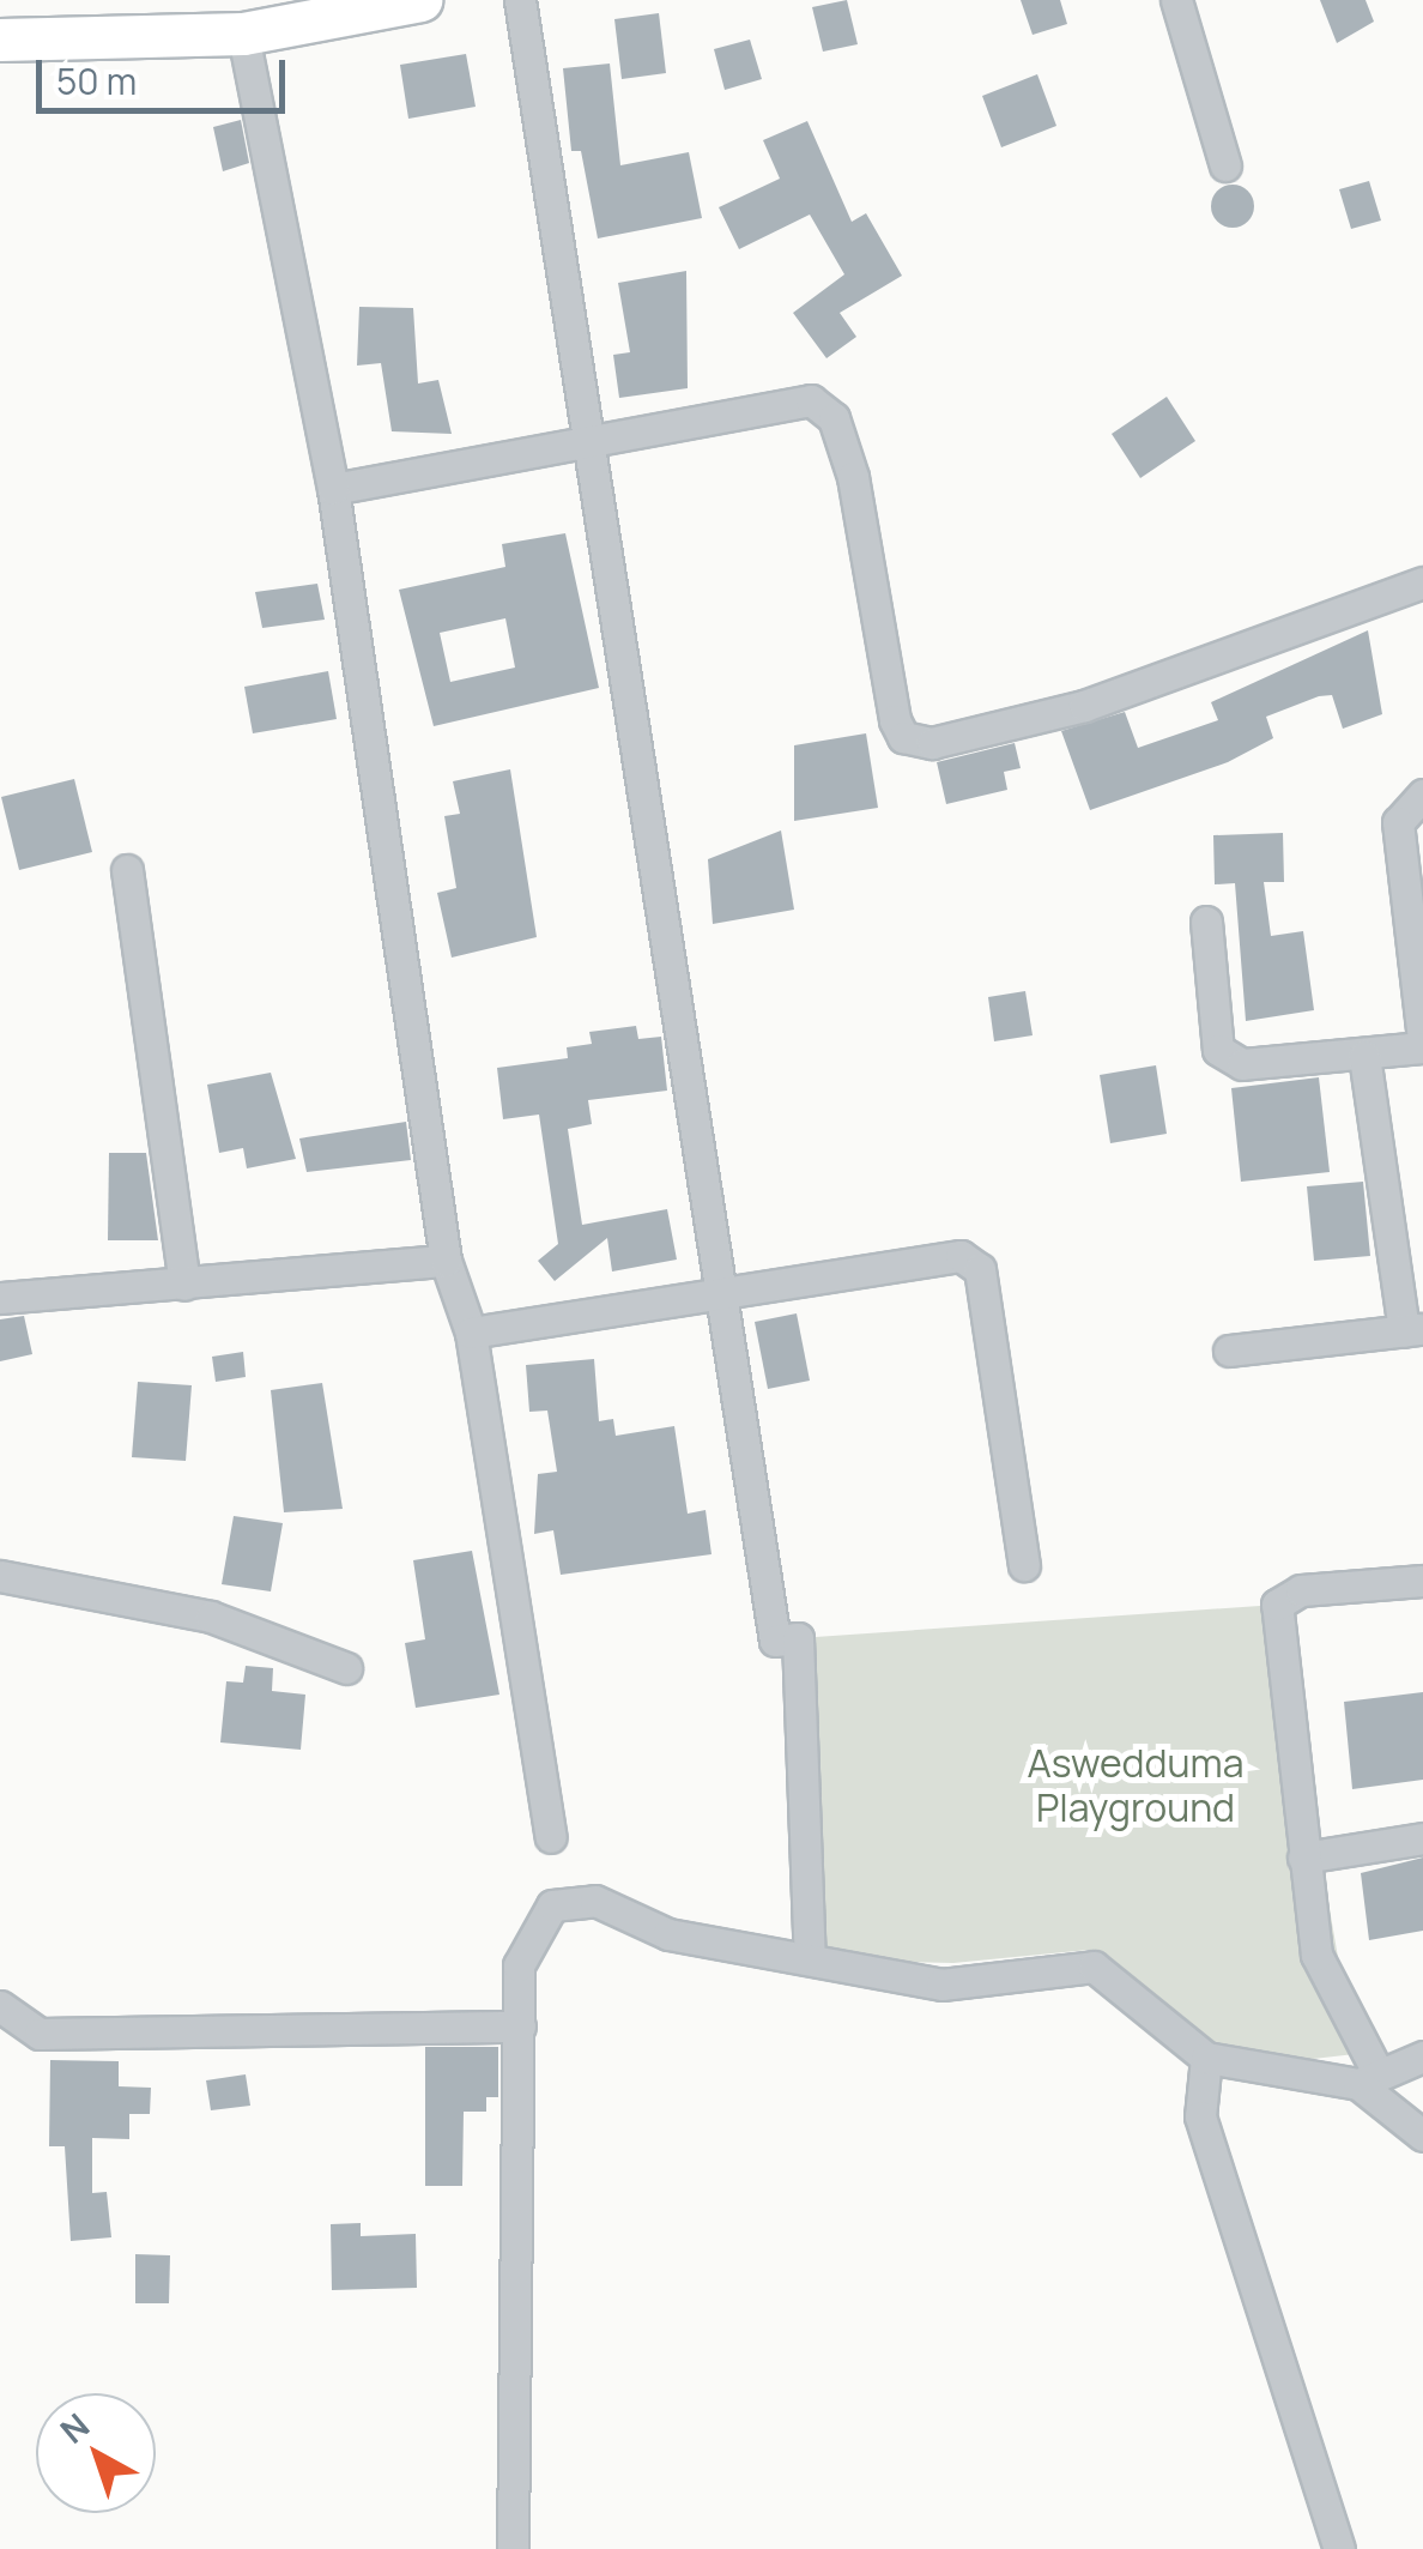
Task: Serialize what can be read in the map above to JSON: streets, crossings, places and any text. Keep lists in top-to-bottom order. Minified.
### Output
{"parks":["Aswedduma Playground"],"scale_bar":"50 m","north":"top left"}
